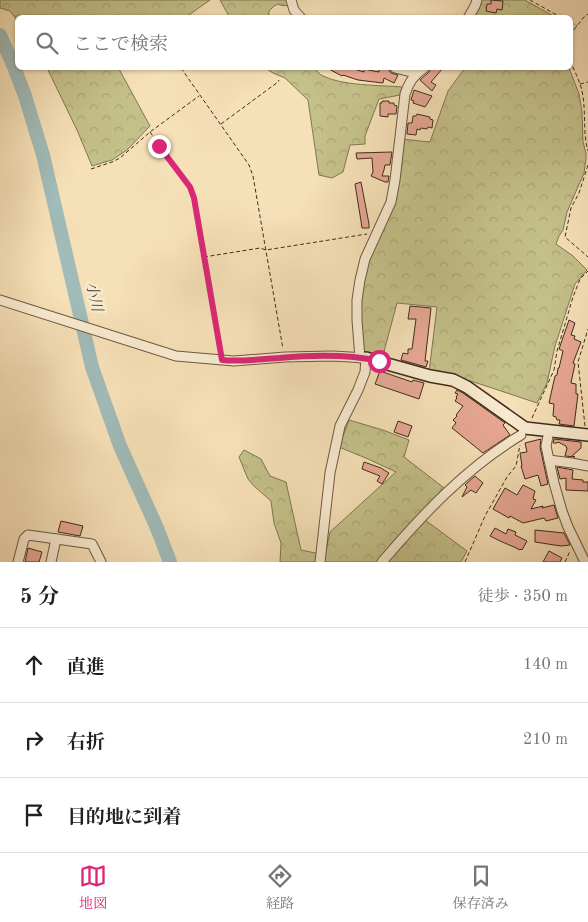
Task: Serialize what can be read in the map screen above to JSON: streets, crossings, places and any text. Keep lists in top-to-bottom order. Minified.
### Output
{"water":["小川"],"page":{"search":"ここで検索","heading":["5 分","徒歩 · 350 m"],"list":[["直進","140 m"],["右折","210 m"],"目的地に到着"],"nav":["地図","経路","保存済み"]}}
